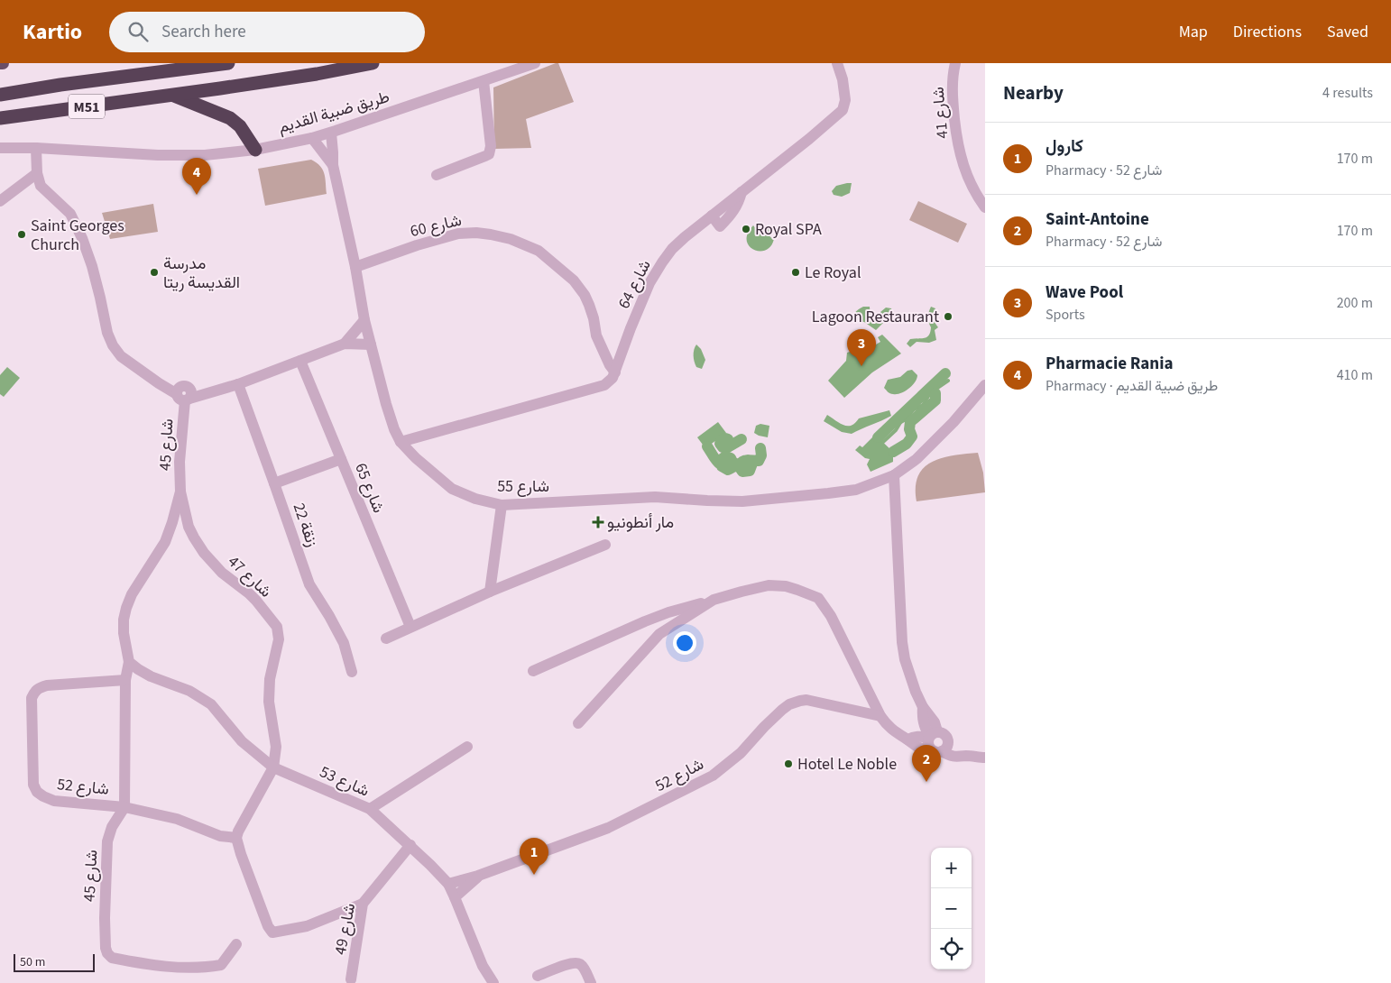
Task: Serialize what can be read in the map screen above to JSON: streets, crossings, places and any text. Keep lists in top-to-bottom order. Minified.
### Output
{"streets":{"highway":["M51"],"street":["طريق ضبية القديم","شارع 41","شارع 60","شارع 64","شارع 45","شارع 55","شارع 65","زنقة 22","شارع 47","شارع 52","شارع 53","شارع 49"]},"crossings":[["طريق ضبية القديم","شارع 55"],["شارع 60","شارع 64"],["شارع 60","شارع 55"],["شارع 64","شارع 55"],["شارع 45","شارع 47"],["شارع 45","شارع 52"],["شارع 47","شارع 53"],["شارع 52","شارع 53"],["شارع 53","شارع 49"]],"places":{"other":["Royal SPA","Saint Georges Church","مدرسة القديسة ريتا","Le Royal","Lagoon Restaurant","Hotel Le Noble"],"health":["مار أنطونيو"]},"scale_bar":"50 m","page":{"header":"Kartio","search":"Search here","nav":["Map","Directions","Saved"],"heading":["Nearby","4 results"],"list":[{"mark":"1","name":"كارول","note":"Pharmacy · شارع 52","value":"170 m"},{"mark":"2","name":"Saint-Antoine","note":"Pharmacy · شارع 52","value":"170 m"},{"mark":"3","name":"Wave Pool","note":"Sports","value":"200 m"},{"mark":"4","name":"Pharmacie Rania","note":"Pharmacy · طريق ضبية القديم","value":"410 m"}],"pins":["4","3","2","1"],"map_buttons":["+","−"],"scale":"50 m"}}
